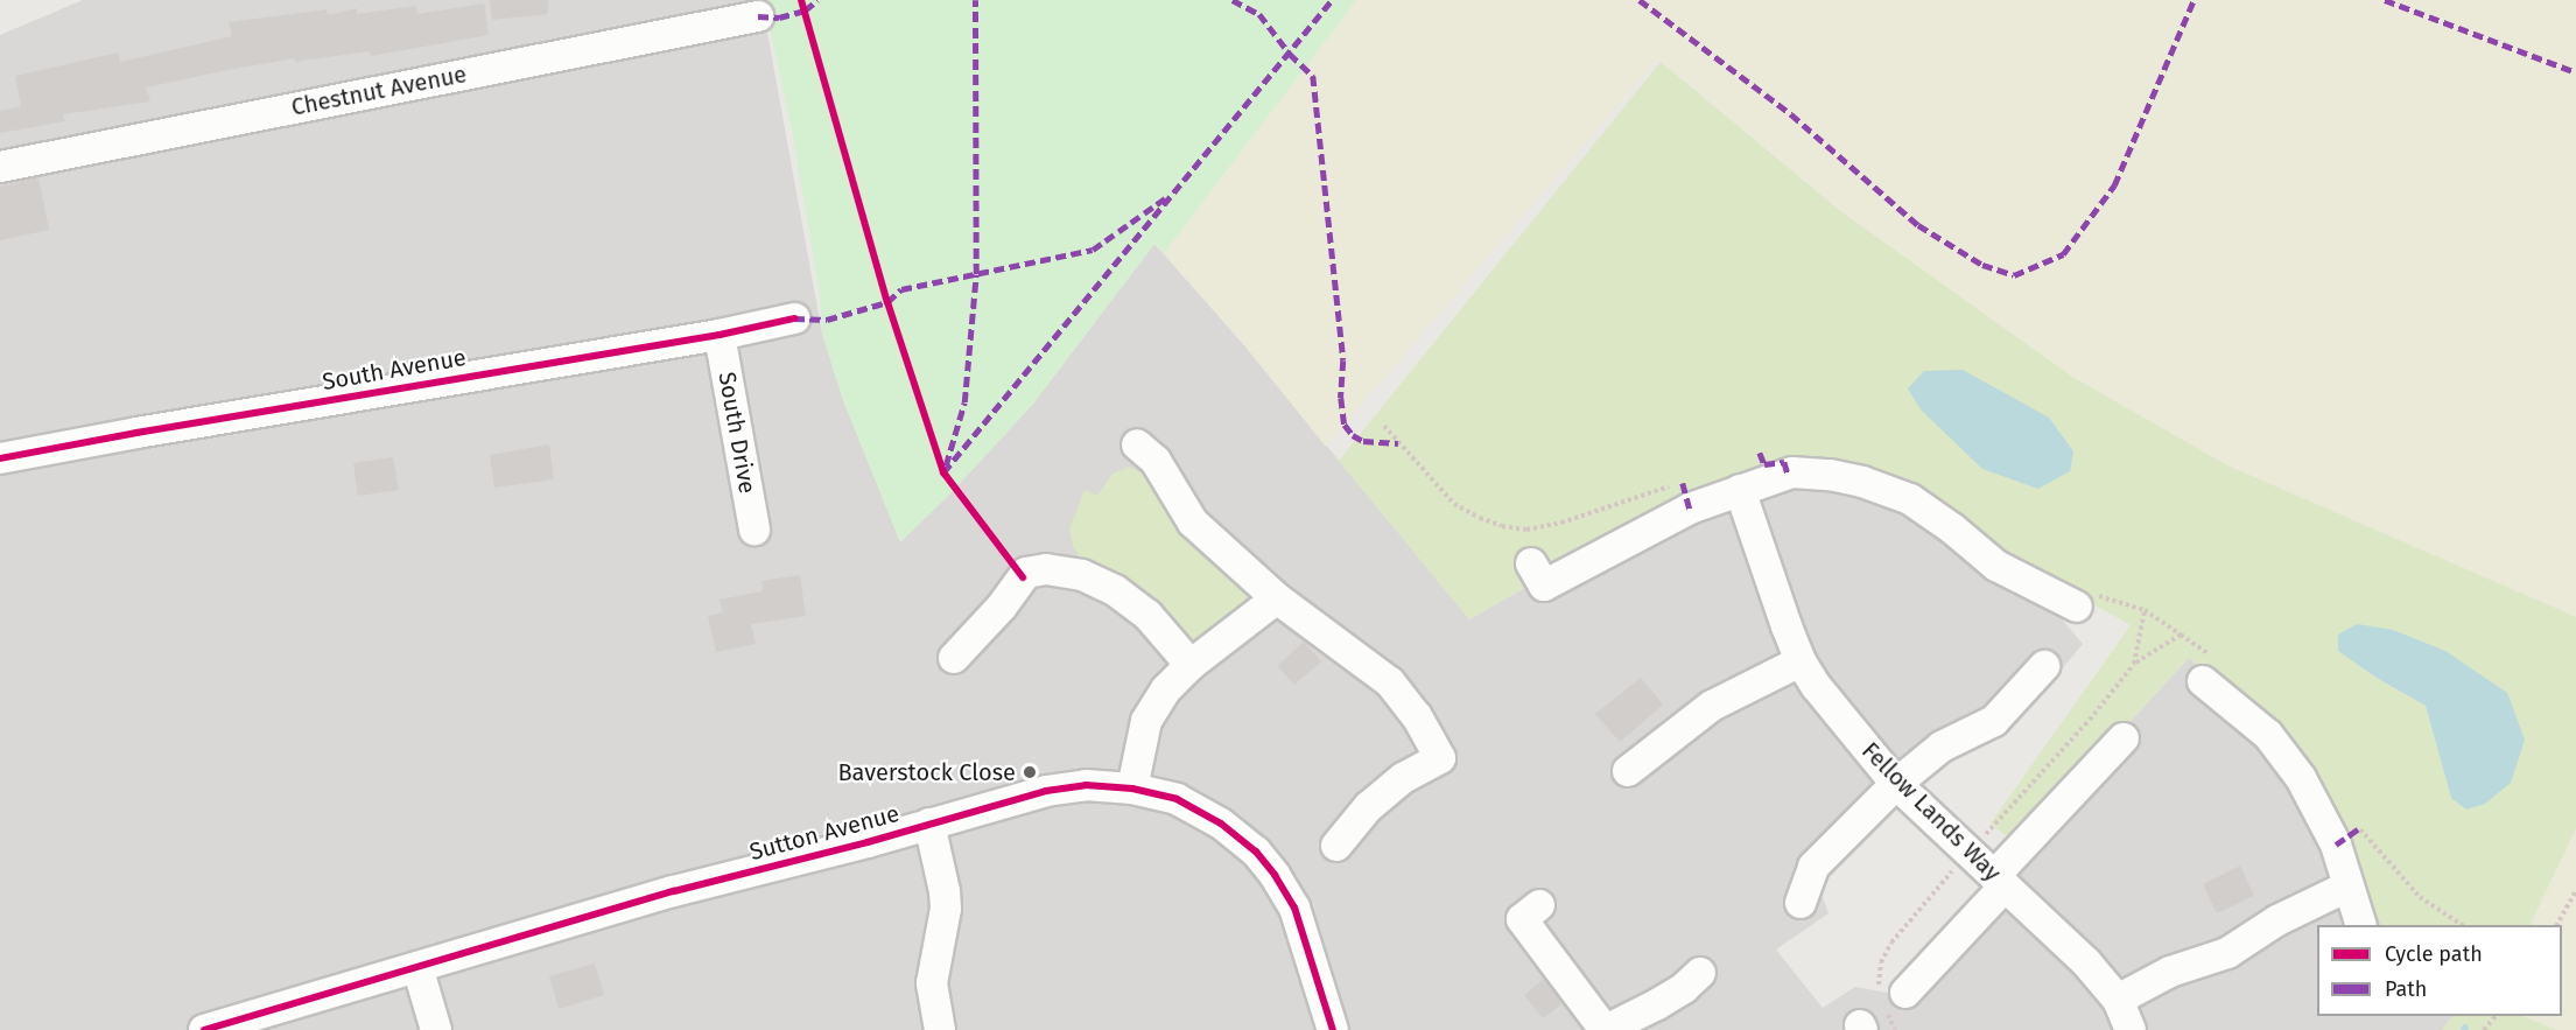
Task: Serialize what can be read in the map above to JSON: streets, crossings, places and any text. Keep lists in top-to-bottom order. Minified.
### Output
{"streets":{"street":["Chestnut Avenue","South Avenue","South Drive","Fellow Lands Way","Sutton Avenue"]},"crossings":[["South Avenue","South Drive"]],"places":["Baverstock Close"],"legend":["Cycle path","Path"]}
